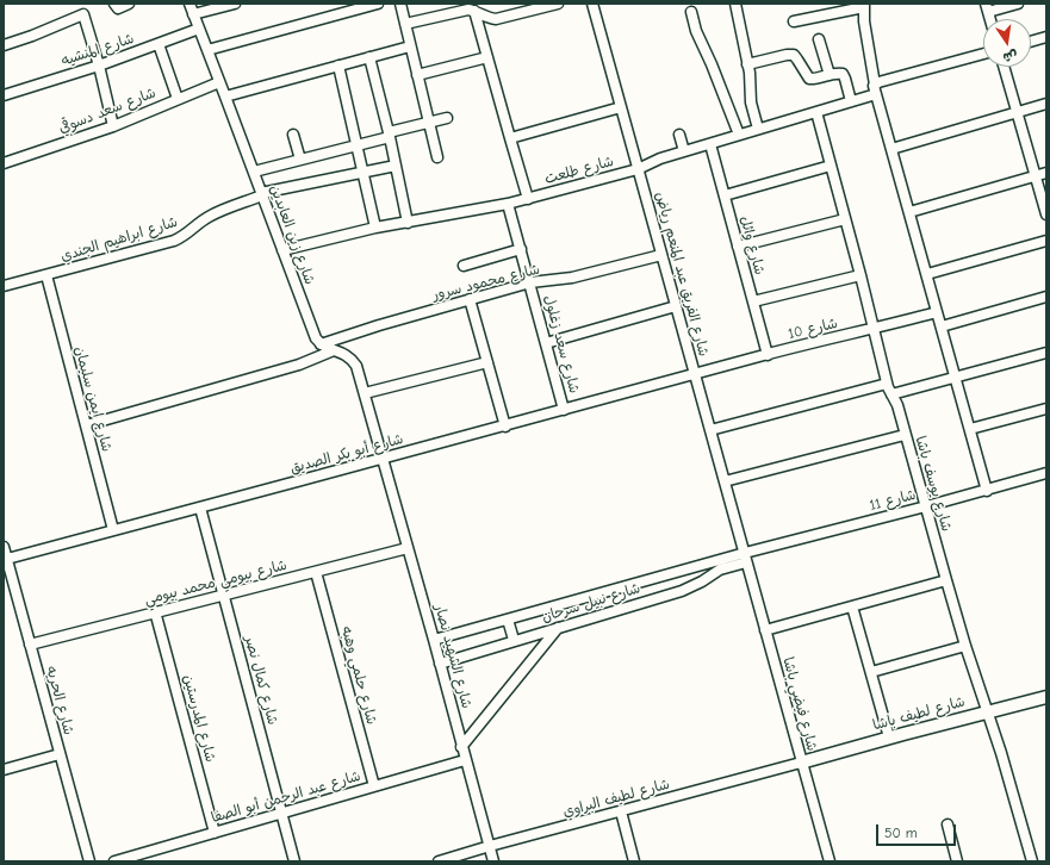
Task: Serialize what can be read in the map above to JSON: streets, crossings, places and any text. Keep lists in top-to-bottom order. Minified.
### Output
{"streets":{"street":["شارع المنشيه","شارع سعد دسوقي","شارع طلعت","شارع زين العابدين","شارع ابراهيم الجندي","شارع وائل","شارع الفريق عبد المنعم رياض","شارع محمود سرور","شارع 10","شارع سعد زغلول","شارع ايمن سليمان","شارع أبو بكر الصديق","شارع يوسف باشا","شارع 11","شارع بيومي محمد بيومي","شارع نبيل سرحان","شارع الشهيد نصار","شارع حلمي وهبه","شارع كمال نصر","شارع الحريه","شارع فيضي باشا","شارع لطيف باشا","شارع المدرستين","شارع عبد الرحمن أبو الصفا","شارع لطيف البراوي"]},"crossings":[["شارع المنشيه","شارع زين العابدين"],["شارع سعد دسوقي","شارع زين العابدين"],["شارع طلعت","شارع زين العابدين"],["شارع طلعت","شارع وائل"],["شارع طلعت","شارع الفريق عبد المنعم رياض"],["شارع طلعت","شارع سعد زغلول"],["شارع طلعت","شارع يوسف باشا"],["شارع زين العابدين","شارع ابراهيم الجندي"],["شارع زين العابدين","شارع محمود سرور"],["شارع ابراهيم الجندي","شارع ايمن سليمان"],["شارع وائل","شارع 10"],["شارع الفريق عبد المنعم رياض","شارع محمود سرور"],["شارع الفريق عبد المنعم رياض","شارع 10"],["شارع الفريق عبد المنعم رياض","شارع أبو بكر الصديق"],["شارع الفريق عبد المنعم رياض","شارع 11"],["شارع الفريق عبد المنعم رياض","شارع نبيل سرحان"],["شارع الفريق عبد المنعم رياض","شارع فيضي باشا"],["شارع محمود سرور","شارع سعد زغلول"],["شارع 10","شارع أبو بكر الصديق"],["شارع 10","شارع يوسف باشا"],["شارع سعد زغلول","شارع أبو بكر الصديق"],["شارع ايمن سليمان","شارع أبو بكر الصديق"],["شارع أبو بكر الصديق","شارع الشهيد نصار"],["شارع أبو بكر الصديق","شارع كمال نصر"],["شارع أبو بكر الصديق","شارع الحريه"],["شارع يوسف باشا","شارع 11"],["شارع يوسف باشا","شارع لطيف باشا"],["شارع 11","شارع نبيل سرحان"],["شارع 11","شارع فيضي باشا"],["شارع بيومي محمد بيومي","شارع الشهيد نصار"],["شارع بيومي محمد بيومي","شارع حلمي وهبه"],["شارع بيومي محمد بيومي","شارع كمال نصر"],["شارع بيومي محمد بيومي","شارع الحريه"],["شارع بيومي محمد بيومي","شارع المدرستين"],["شارع نبيل سرحان","شارع الشهيد نصار"],["شارع نبيل سرحان","شارع فيضي باشا"],["شارع الشهيد نصار","شارع عبد الرحمن أبو الصفا"],["شارع الشهيد نصار","شارع لطيف البراوي"],["شارع حلمي وهبه","شارع عبد الرحمن أبو الصفا"],["شارع كمال نصر","شارع عبد الرحمن أبو الصفا"],["شارع فيضي باشا","شارع لطيف باشا"],["شارع فيضي باشا","شارع لطيف البراوي"],["شارع لطيف باشا","شارع لطيف البراوي"],["شارع المدرستين","شارع عبد الرحمن أبو الصفا"]],"scale_bar":"50 m","north":"bottom"}
